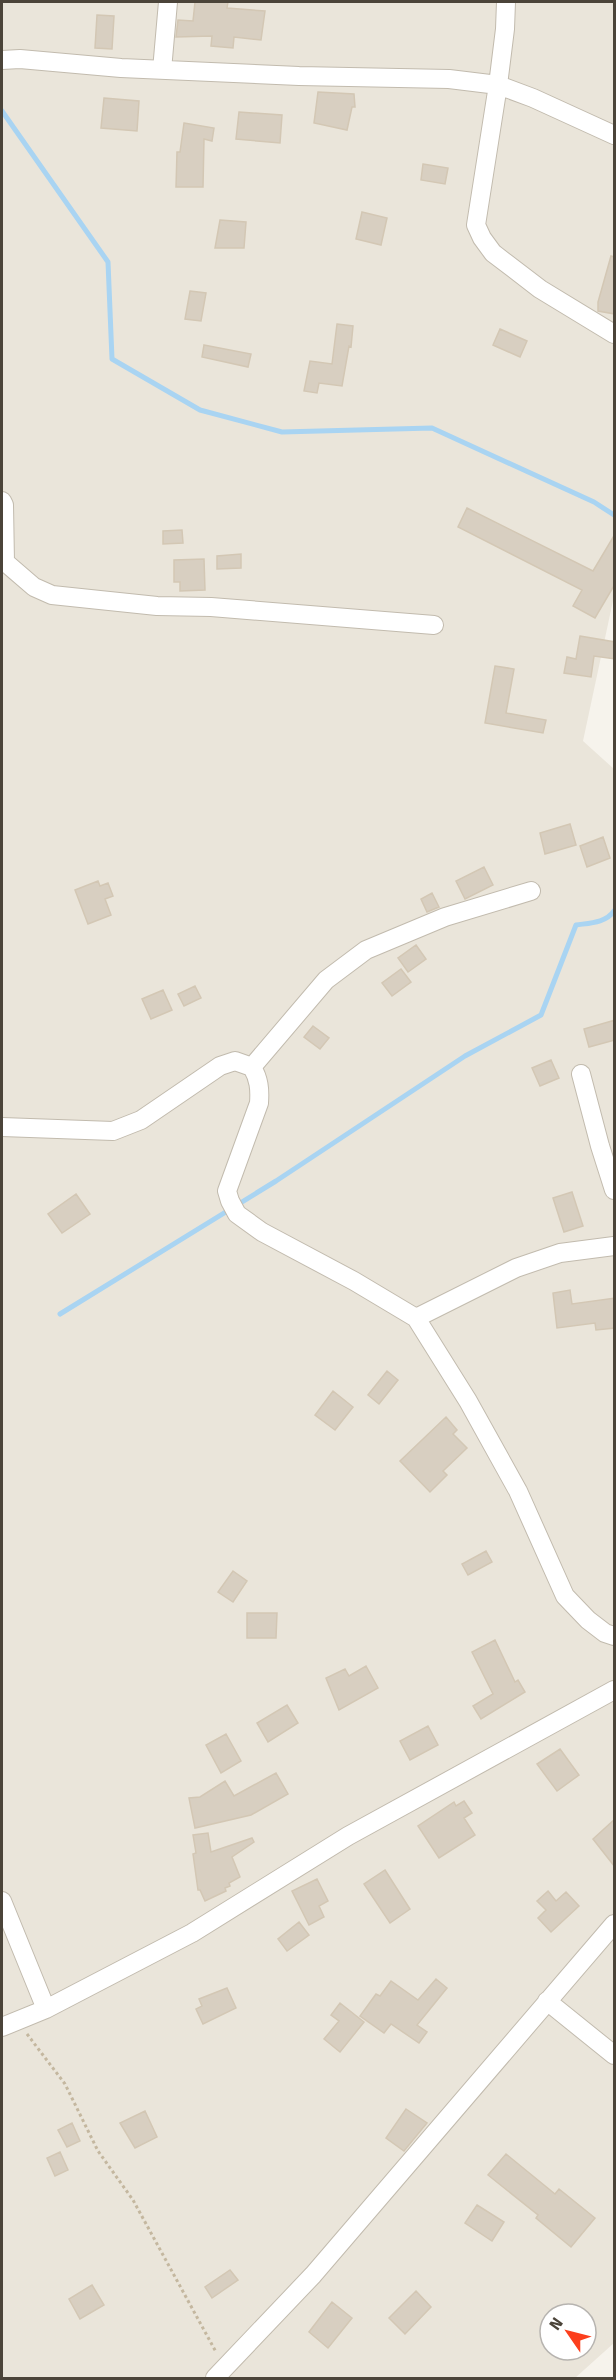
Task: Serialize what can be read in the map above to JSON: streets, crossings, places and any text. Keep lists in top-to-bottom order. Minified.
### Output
{"north":"top left"}
